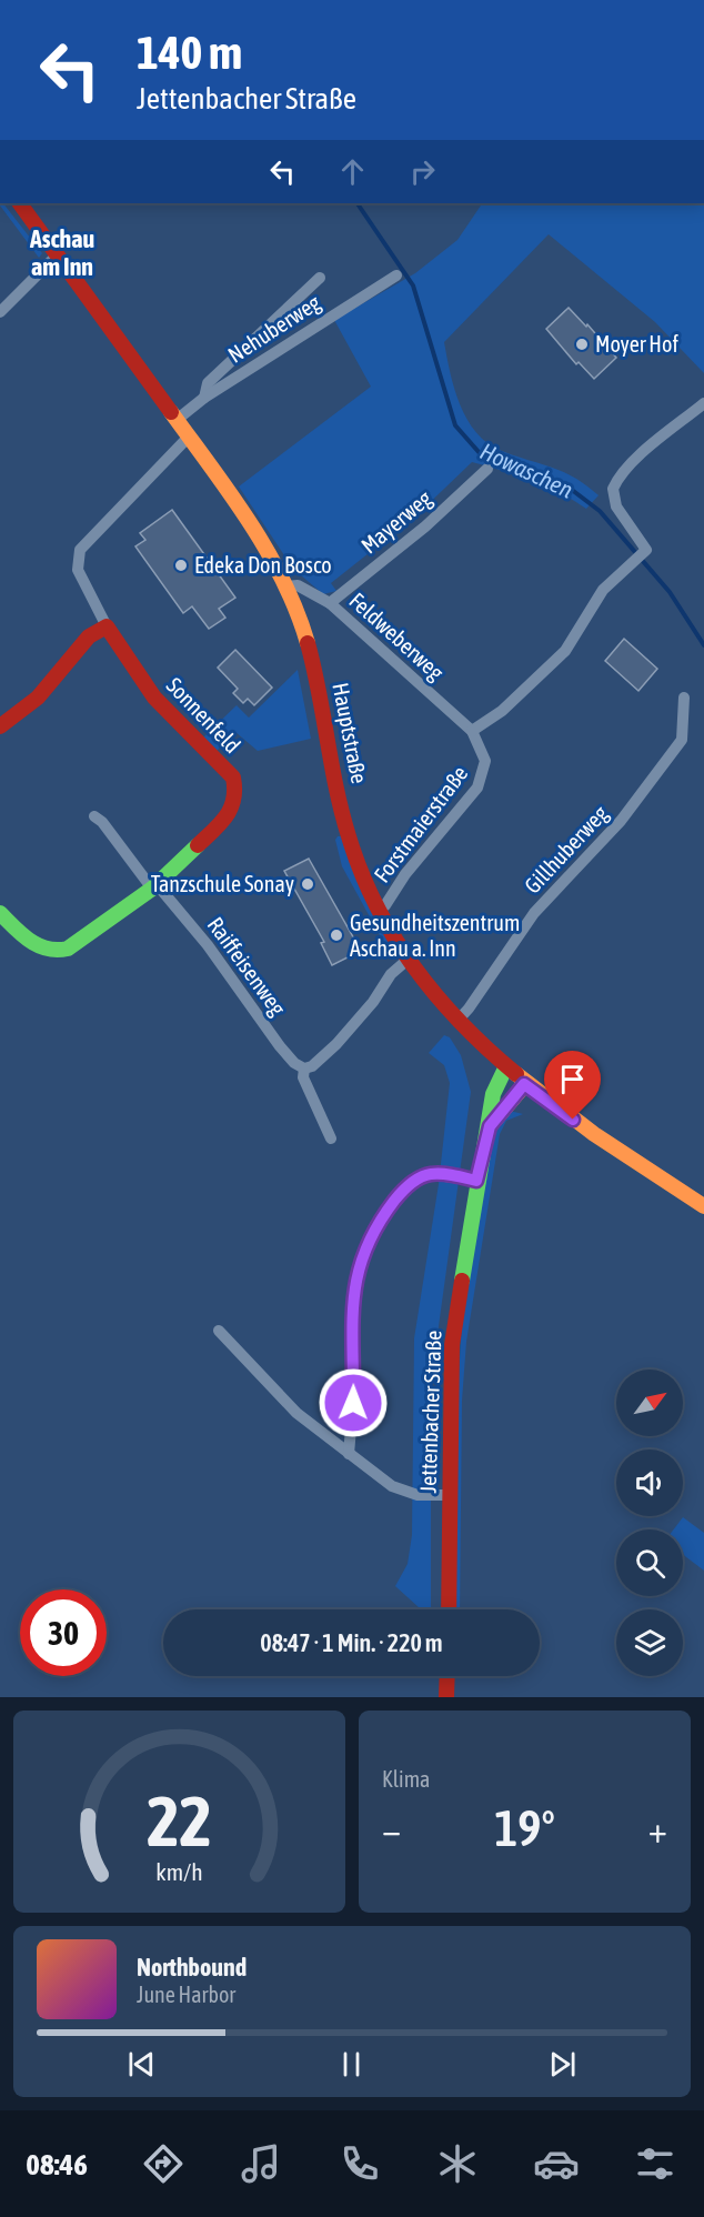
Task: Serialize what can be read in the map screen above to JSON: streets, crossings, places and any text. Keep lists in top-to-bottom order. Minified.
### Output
{"streets":{"street":["Nehuberweg","Mayerweg","Feldweberweg","Sonnenfeld","Hauptstraße","Forstmaierstraße","Gillhuberweg","Raiffeisenweg","Jettenbacher Straße"]},"crossings":[["Nehuberweg","Hauptstraße"],["Mayerweg","Feldweberweg"],["Feldweberweg","Hauptstraße"],["Feldweberweg","Forstmaierstraße"],["Sonnenfeld","Hauptstraße"],["Sonnenfeld","Raiffeisenweg"],["Hauptstraße","Forstmaierstraße"],["Hauptstraße","Gillhuberweg"],["Hauptstraße","Jettenbacher Straße"]],"districts":["Aschau am Inn"],"water":["Howaschen"],"places":["Moyer Hof","Edeka Don Bosco","Tanzschule Sonay","Gesundheitszentrum Aschau a. Inn"],"north":"top right","page":{"turn":["140 m","Jettenbacher Straße"],"limit":"30","trip":"08:47 · 1 Min. · 220 m","tile":"Klima","heat":["−","19°","+"],"song":["Northbound","June Harbor"],"tabs":"08:46","gauge":["22","km/h"]}}
